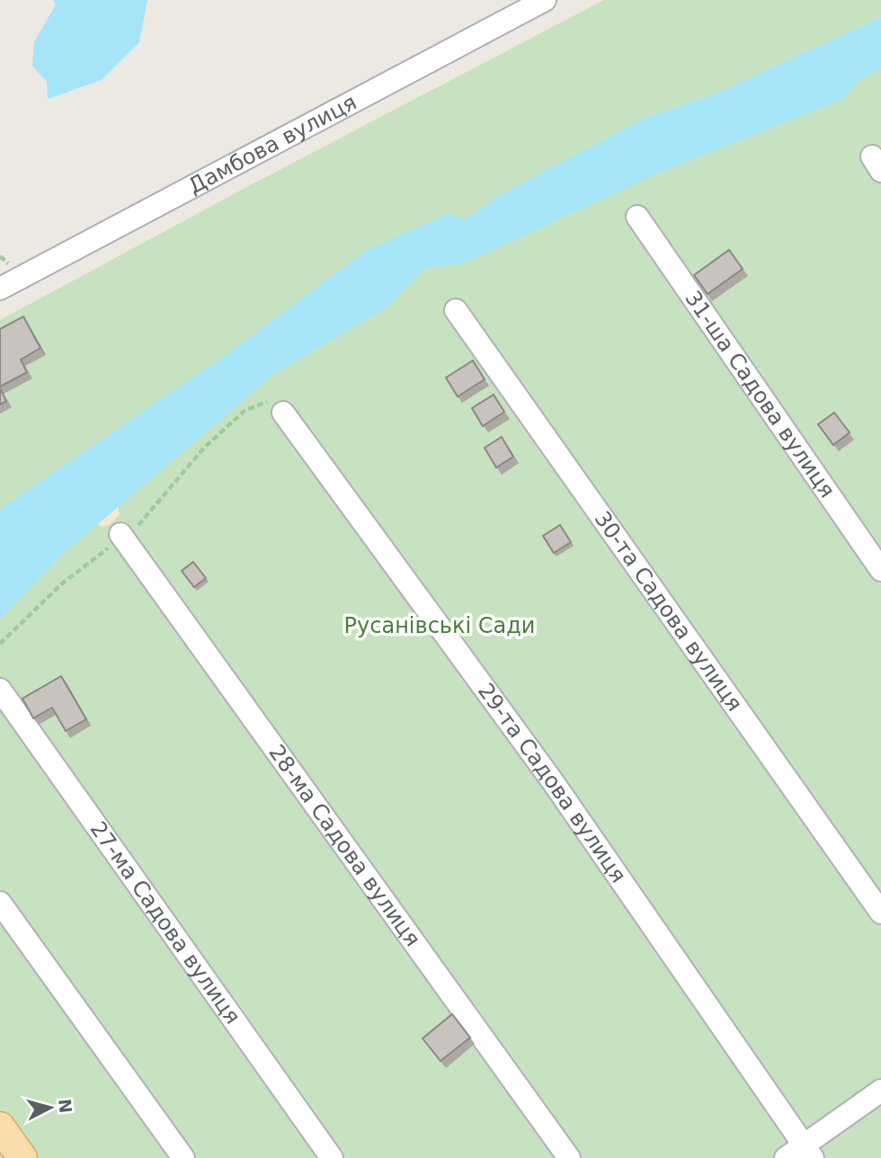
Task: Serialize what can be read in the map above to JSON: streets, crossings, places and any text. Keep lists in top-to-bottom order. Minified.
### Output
{"streets":{"street":["Дамбова вулиця","31-ша Садова вулиця","30-та Садова вулиця","29-та Садова вулиця","28-ма Садова вулиця","27-ма Садова вулиця"]},"parks":["Русанівські Сади"],"north":"right"}
